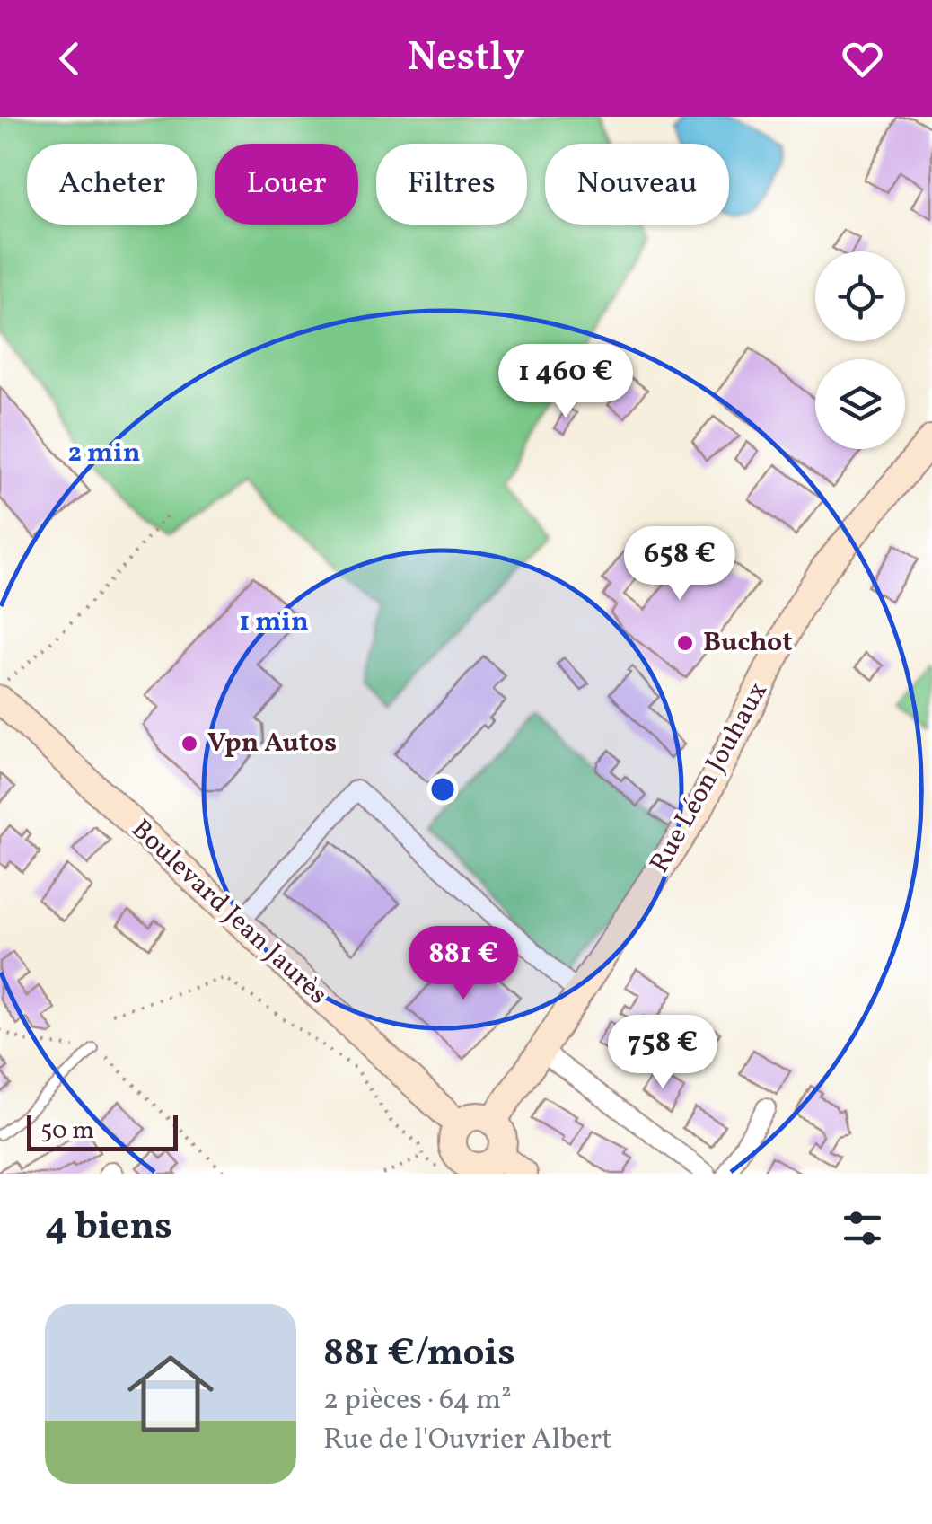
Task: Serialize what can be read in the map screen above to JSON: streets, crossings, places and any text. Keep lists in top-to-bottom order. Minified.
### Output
{"streets":{"main road":["Rue Léon Jouhaux","Boulevard Jean Jaurès"]},"crossings":[["Rue Léon Jouhaux","Boulevard Jean Jaurès"]],"places":["Buchot","Vpn Autos"],"scale_bar":"50 m","page":{"header":"Nestly","chip":["Acheter","Louer","Filtres","Nouveau"],"price":["1 460 €","658 €","881 €","758 €"],"scale":"50 m","heading":"4 biens","list":[{"name":"881 €/mois","note":"2 pièces · 64 m² · Rue de l'Ouvrier Albert"}]},"rings":["2 min","1 min"]}
